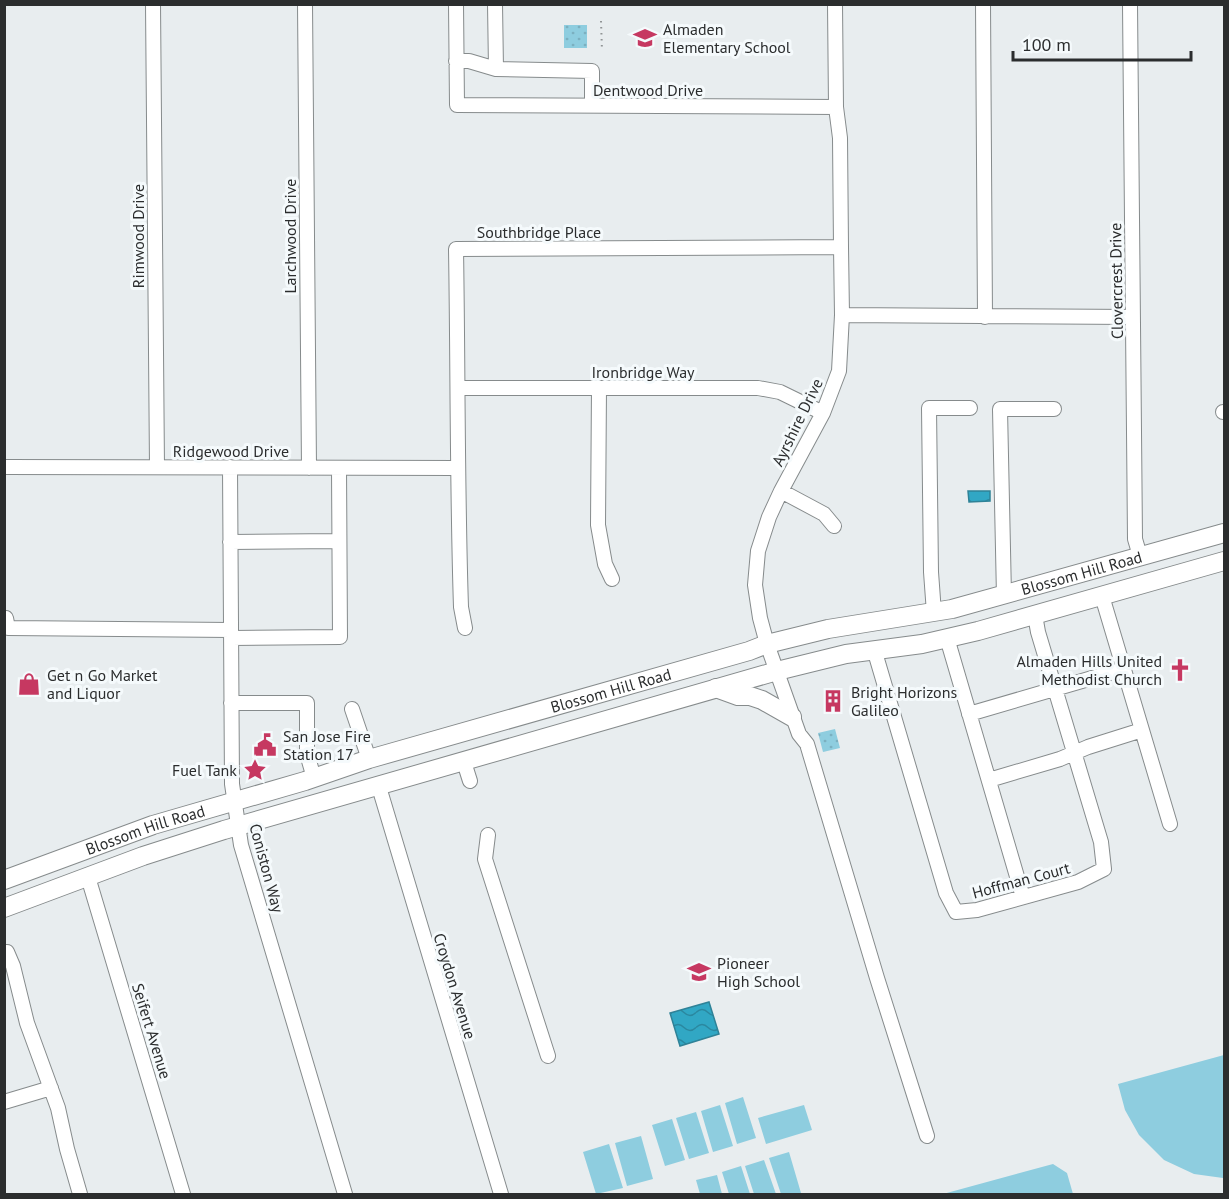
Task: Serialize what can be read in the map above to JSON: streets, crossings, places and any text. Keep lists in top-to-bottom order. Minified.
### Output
{"streets":{"main road":["Blossom Hill Road"],"street":["Dentwood Drive","Southbridge Place","Rimwood Drive","Larchwood Drive","Clovercrest Drive","Ironbridge Way","Ayrshire Drive","Ridgewood Drive","Coniston Way","Hoffman Court","Croydon Avenue","Seifert Avenue"]},"crossings":[["Dentwood Drive","Ayrshire Drive"],["Southbridge Place","Ironbridge Way"],["Southbridge Place","Ayrshire Drive"],["Southbridge Place","Ridgewood Drive"],["Rimwood Drive","Ridgewood Drive"],["Larchwood Drive","Ridgewood Drive"],["Clovercrest Drive","Blossom Hill Road"],["Ironbridge Way","Ayrshire Drive"],["Ayrshire Drive","Blossom Hill Road"],["Ridgewood Drive","Coniston Way"],["Blossom Hill Road","Coniston Way"],["Blossom Hill Road","Hoffman Court"],["Blossom Hill Road","Croydon Avenue"],["Blossom Hill Road","Seifert Avenue"]],"places":{"school or university":["Almaden Elementary School","Pioneer High School"],"church":["Almaden Hills United Methodist Church"],"shop":["Get n Go Market and Liquor"],"building":["Bright Horizons Galileo"],"public building":["San Jose Fire Station 17"],"place":["Fuel Tank"]},"scale_bar":"100 m"}
